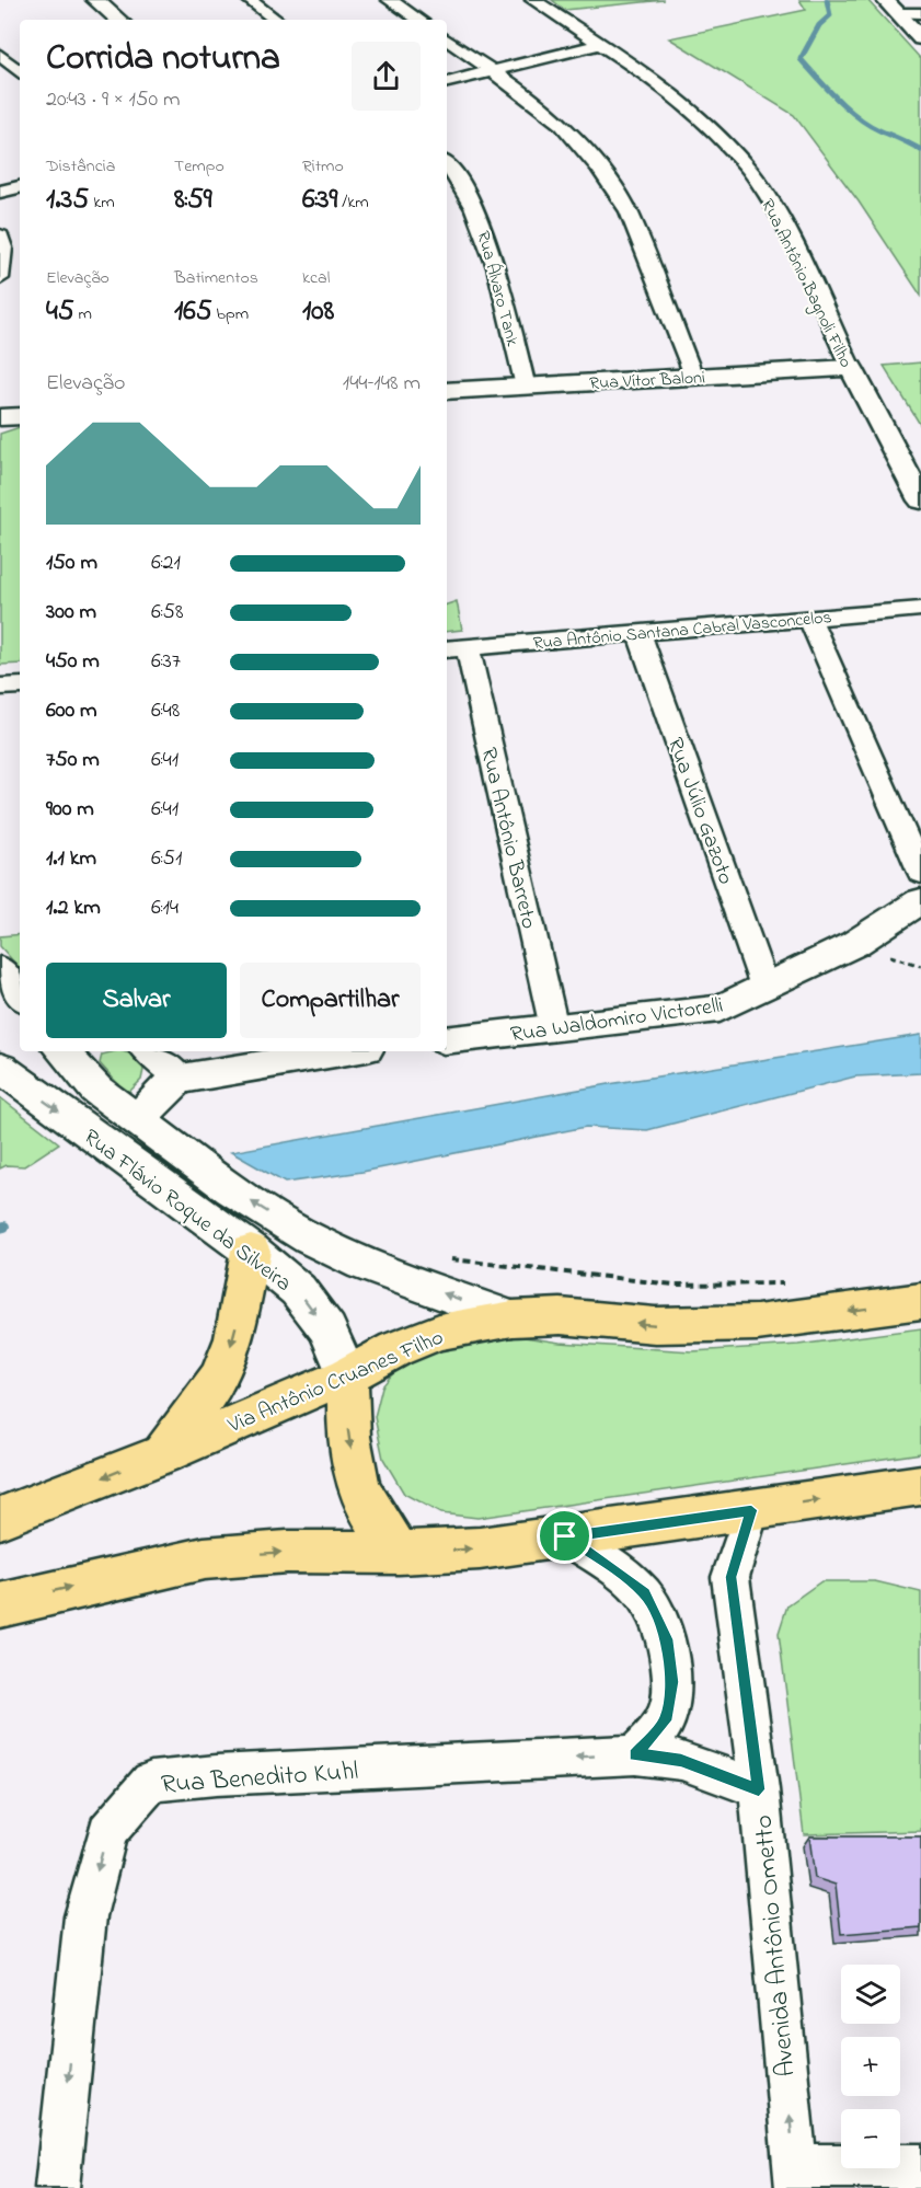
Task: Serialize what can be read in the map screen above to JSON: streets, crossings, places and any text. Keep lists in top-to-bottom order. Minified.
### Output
{"streets":{"main road":["Via Antônio Cruanes Filho"],"street":["Rua Antônio Bagnoli Filho","Rua Álvaro Tank","Rua Vítor Baloni","Rua Antônio Santana Cabral Vasconcelos","Rua Júlio Gazoto","Rua Antônio Barreto","Rua Waldomiro Victorelli","Rua Flávio Roque da Silveira","Rua Benedito Kuhl","Avenida Antônio Ometto"]},"crossings":[["Rua Antônio Bagnoli Filho","Rua Vítor Baloni"],["Rua Álvaro Tank","Rua Vítor Baloni"],["Rua Antônio Santana Cabral Vasconcelos","Rua Júlio Gazoto"],["Rua Antônio Santana Cabral Vasconcelos","Rua Antônio Barreto"],["Rua Júlio Gazoto","Rua Waldomiro Victorelli"],["Rua Antônio Barreto","Rua Waldomiro Victorelli"],["Rua Flávio Roque da Silveira","Via Antônio Cruanes Filho"],["Rua Benedito Kuhl","Avenida Antônio Ometto"]],"one_way":["Avenida Antônio Ometto"],"page":{"heading":["Corrida noturna","20:43 · 9 × 150 m"],"stats":[["Distância","1.35 km"],["Tempo","8:59"],["Ritmo","6:39 /km"],["Elevação","45 m"],["Batimentos","165 bpm"],["kcal","108"]],"chart":["Elevação","144–148 m"],"list":[{"name":"150 m","note":"6:21"},{"name":"300 m","note":"6:58"},{"name":"450 m","note":"6:37"},{"name":"600 m","note":"6:48"},{"name":"750 m","note":"6:41"},{"name":"900 m","note":"6:41"},{"name":"1.1 km","note":"6:51"},{"name":"1.2 km","note":"6:14"}],"buttons":["Salvar","Compartilhar"],"map_buttons":["+","−"]}}
